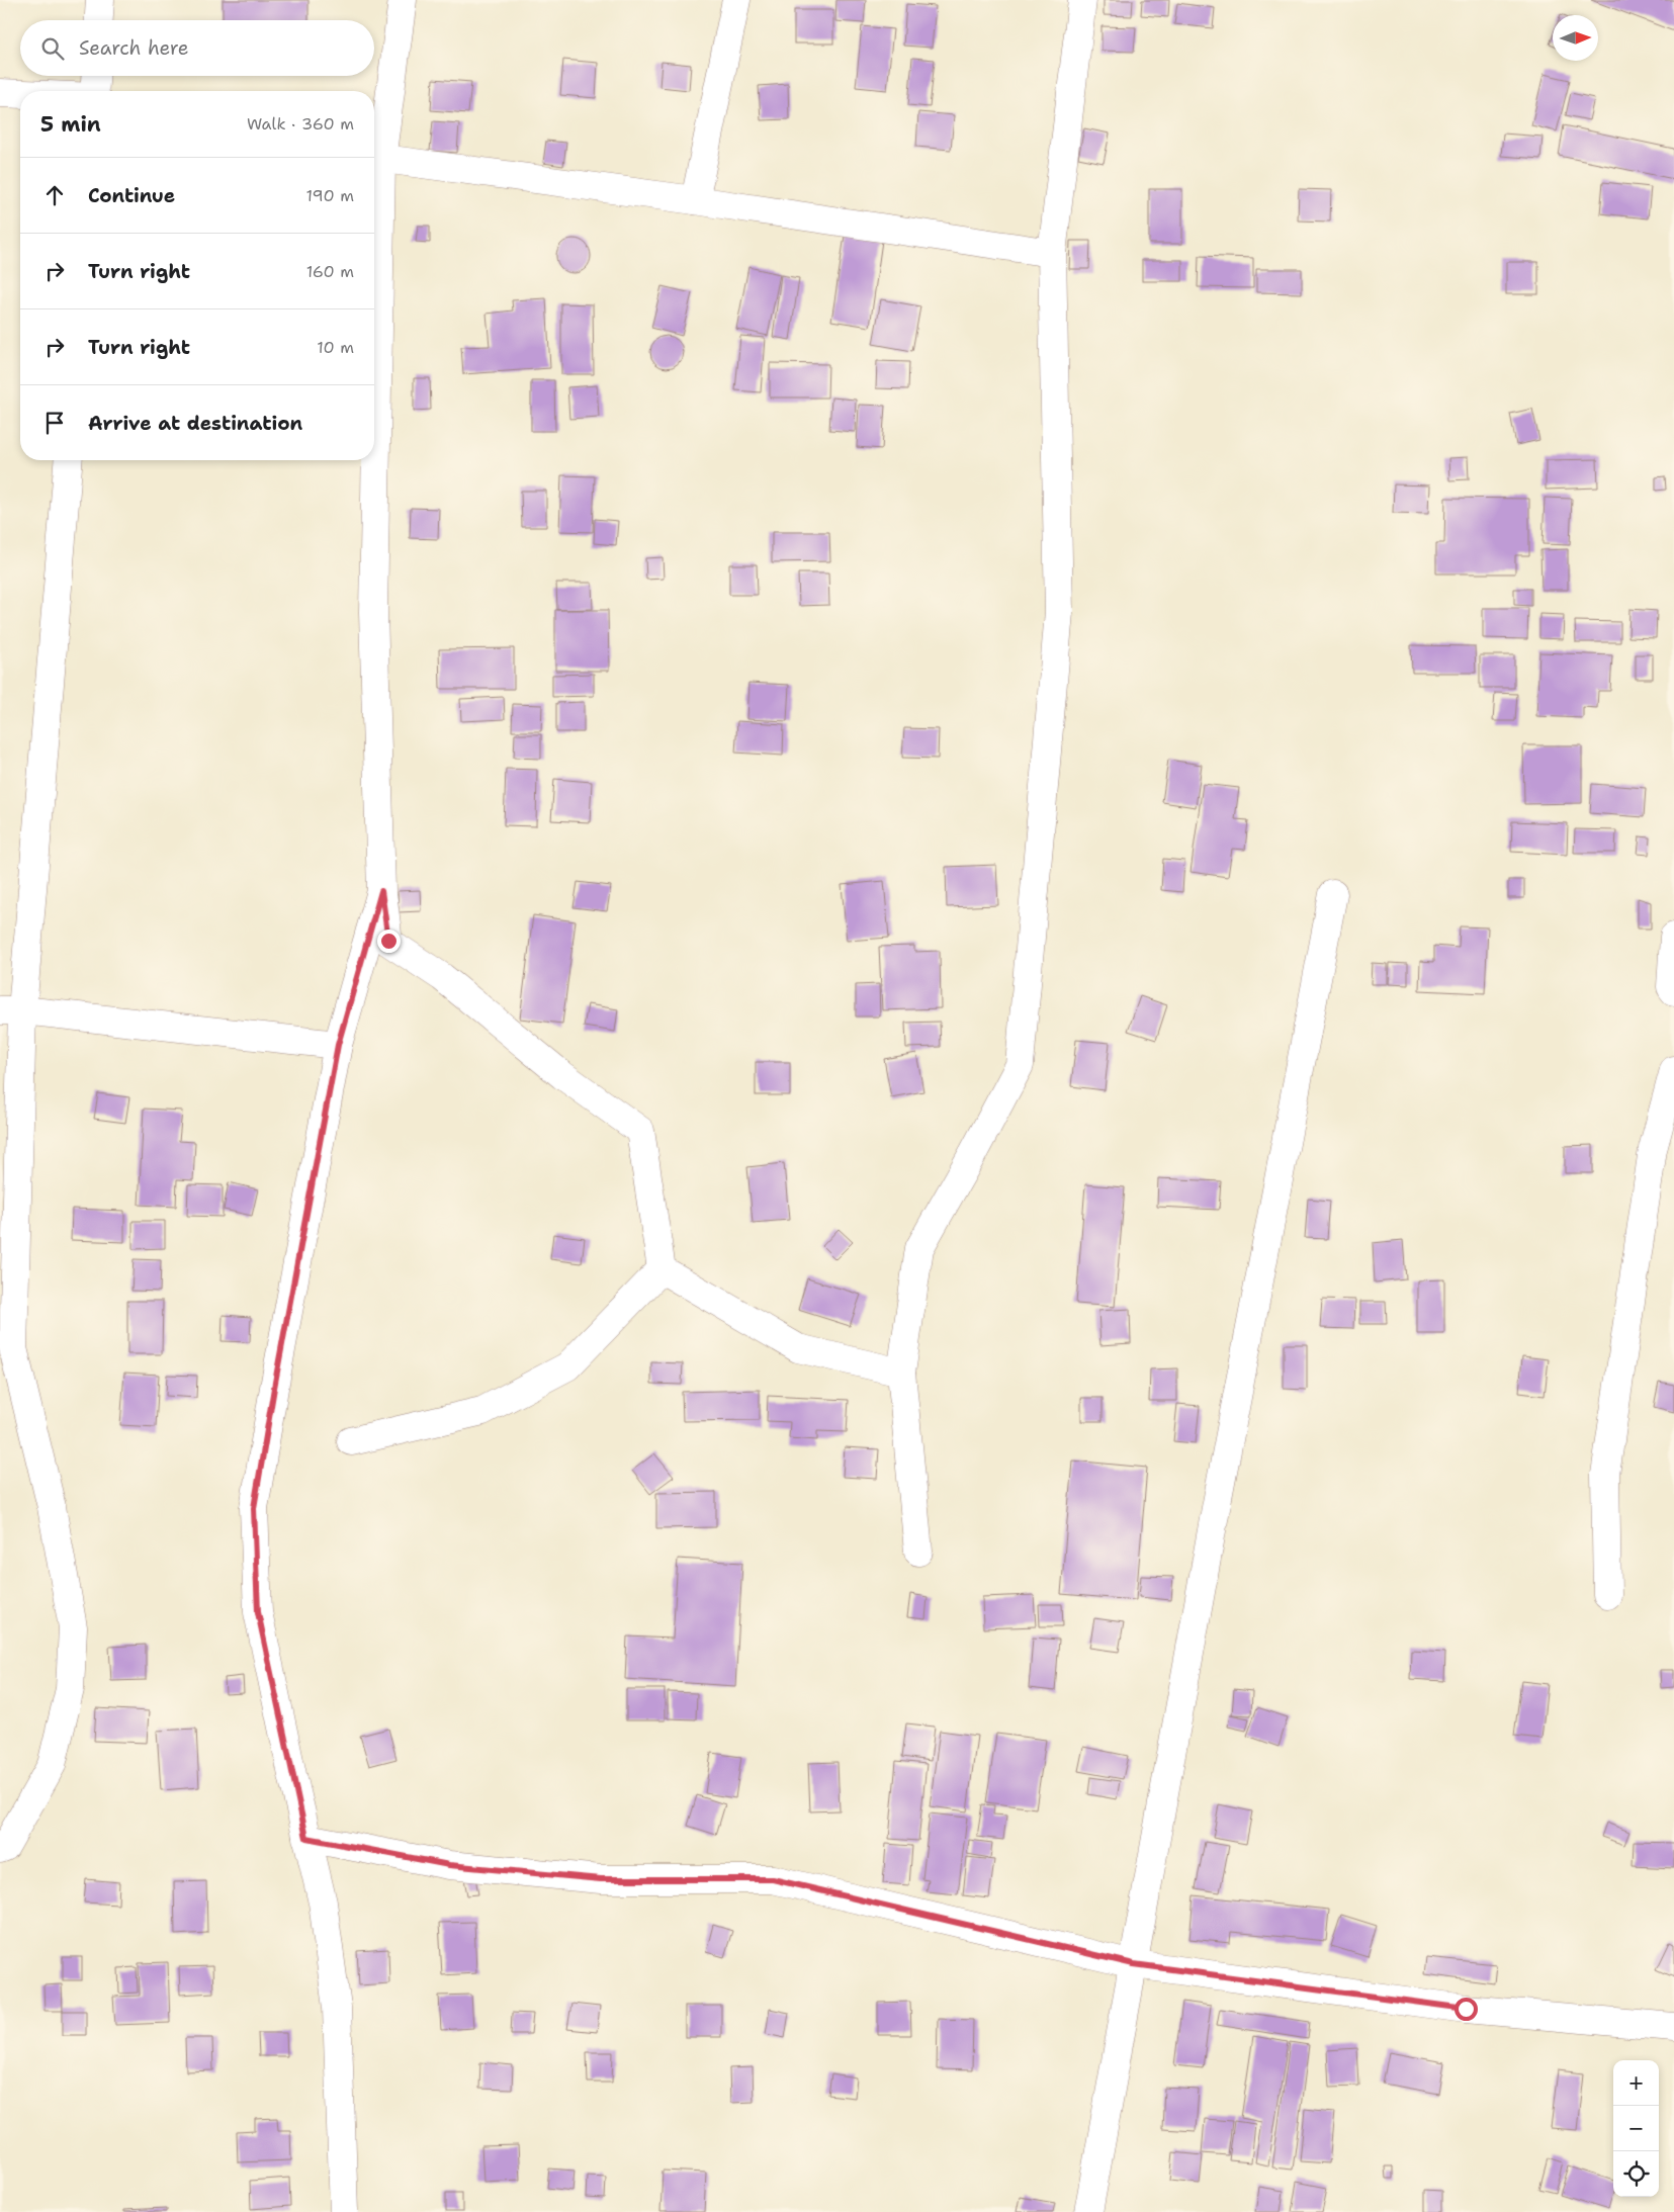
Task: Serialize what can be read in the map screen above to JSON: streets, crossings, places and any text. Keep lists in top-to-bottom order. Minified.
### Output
{"north":"right","page":{"search":"Search here","heading":["5 min","Walk · 360 m"],"list":[["Continue","190 m"],["Turn right","160 m"],["Turn right","10 m"],"Arrive at destination"],"map_buttons":["+","−"]}}
